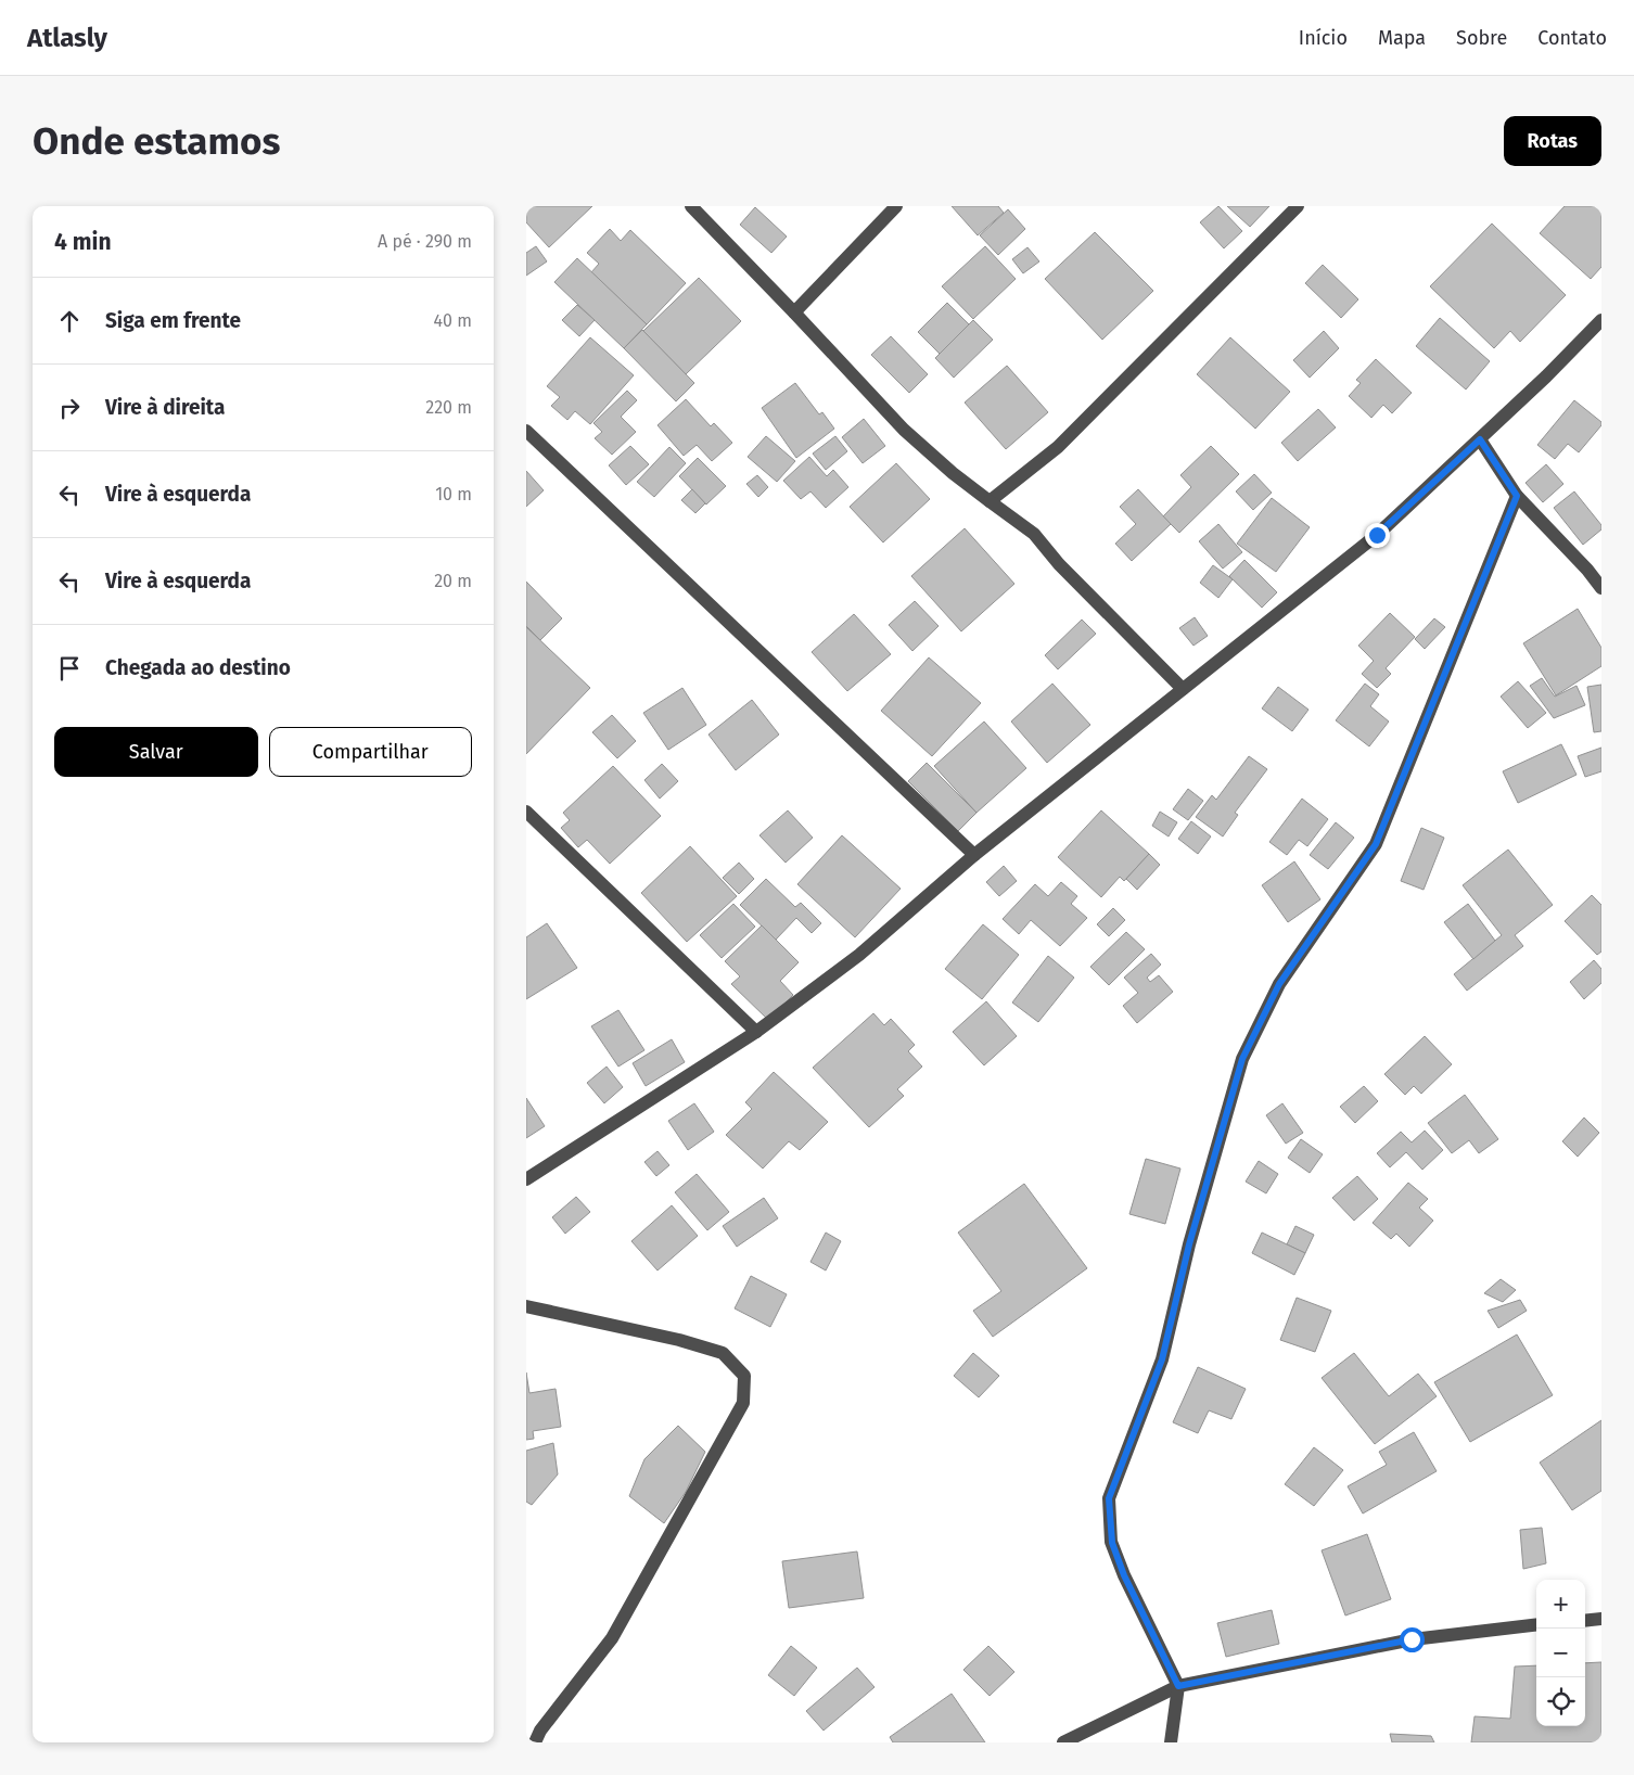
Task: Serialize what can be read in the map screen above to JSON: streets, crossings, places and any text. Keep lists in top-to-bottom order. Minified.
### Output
{"page":{"header":"Atlasly","nav":["Início","Mapa","Sobre","Contato"],"buttons":["Rotas",["Salvar","Compartilhar"]],"title":"Onde estamos","heading":["4 min","A pé · 290 m"],"list":[["Siga em frente","40 m"],["Vire à direita","220 m"],["Vire à esquerda","10 m"],["Vire à esquerda","20 m"],"Chegada ao destino"],"map_buttons":["+","−"]}}
